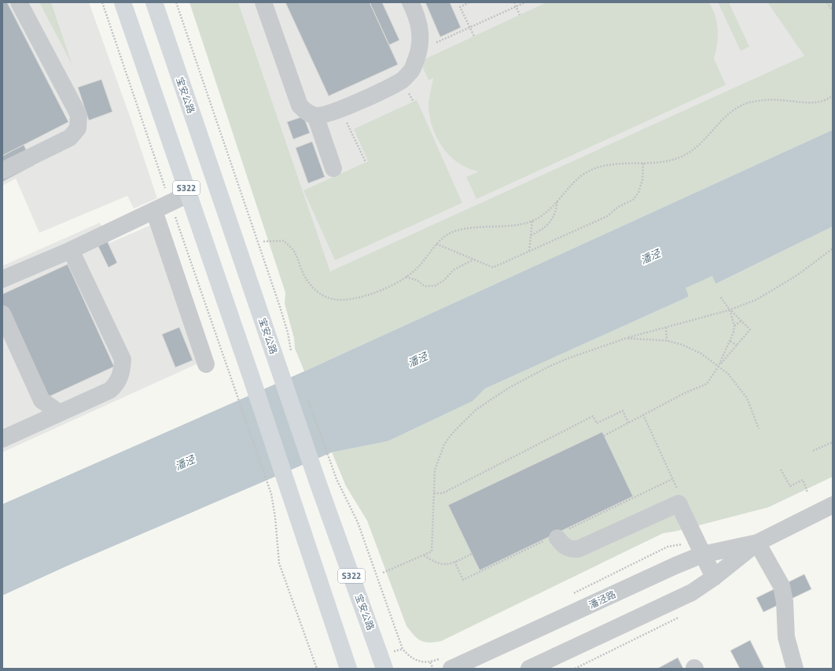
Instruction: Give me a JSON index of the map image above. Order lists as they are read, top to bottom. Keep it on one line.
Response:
{"streets":{"main road":["宝安公路","S322"],"street":["潘泾路"]},"water":["潘泾"]}
